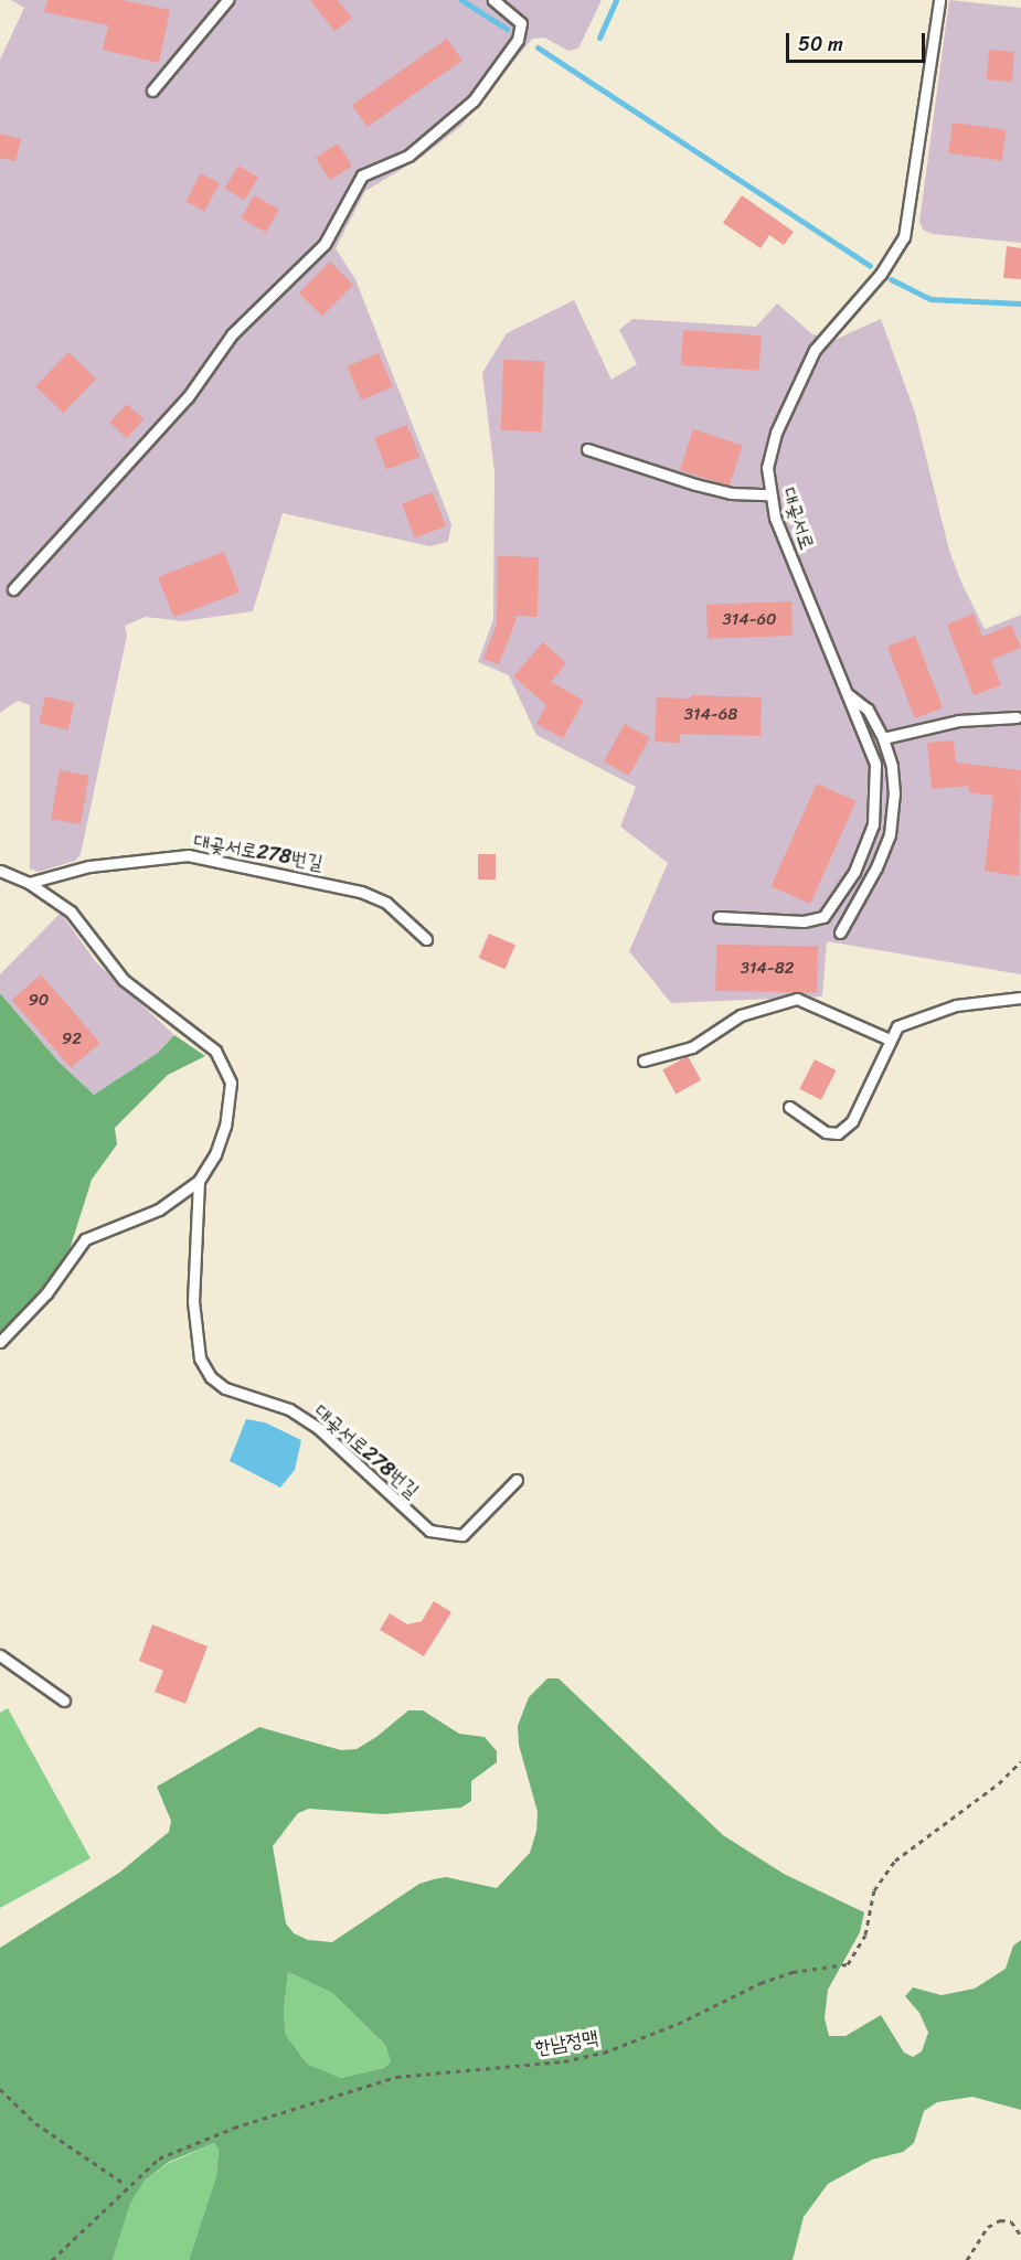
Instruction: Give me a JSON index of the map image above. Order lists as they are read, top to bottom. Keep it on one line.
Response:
{"streets":{"lane":["대곶서로","대곶서로278번길"],"path":["한남정맥"]},"house_numbers":["314-60","314-68","314-82","90","92"],"scale_bar":"50 m"}
